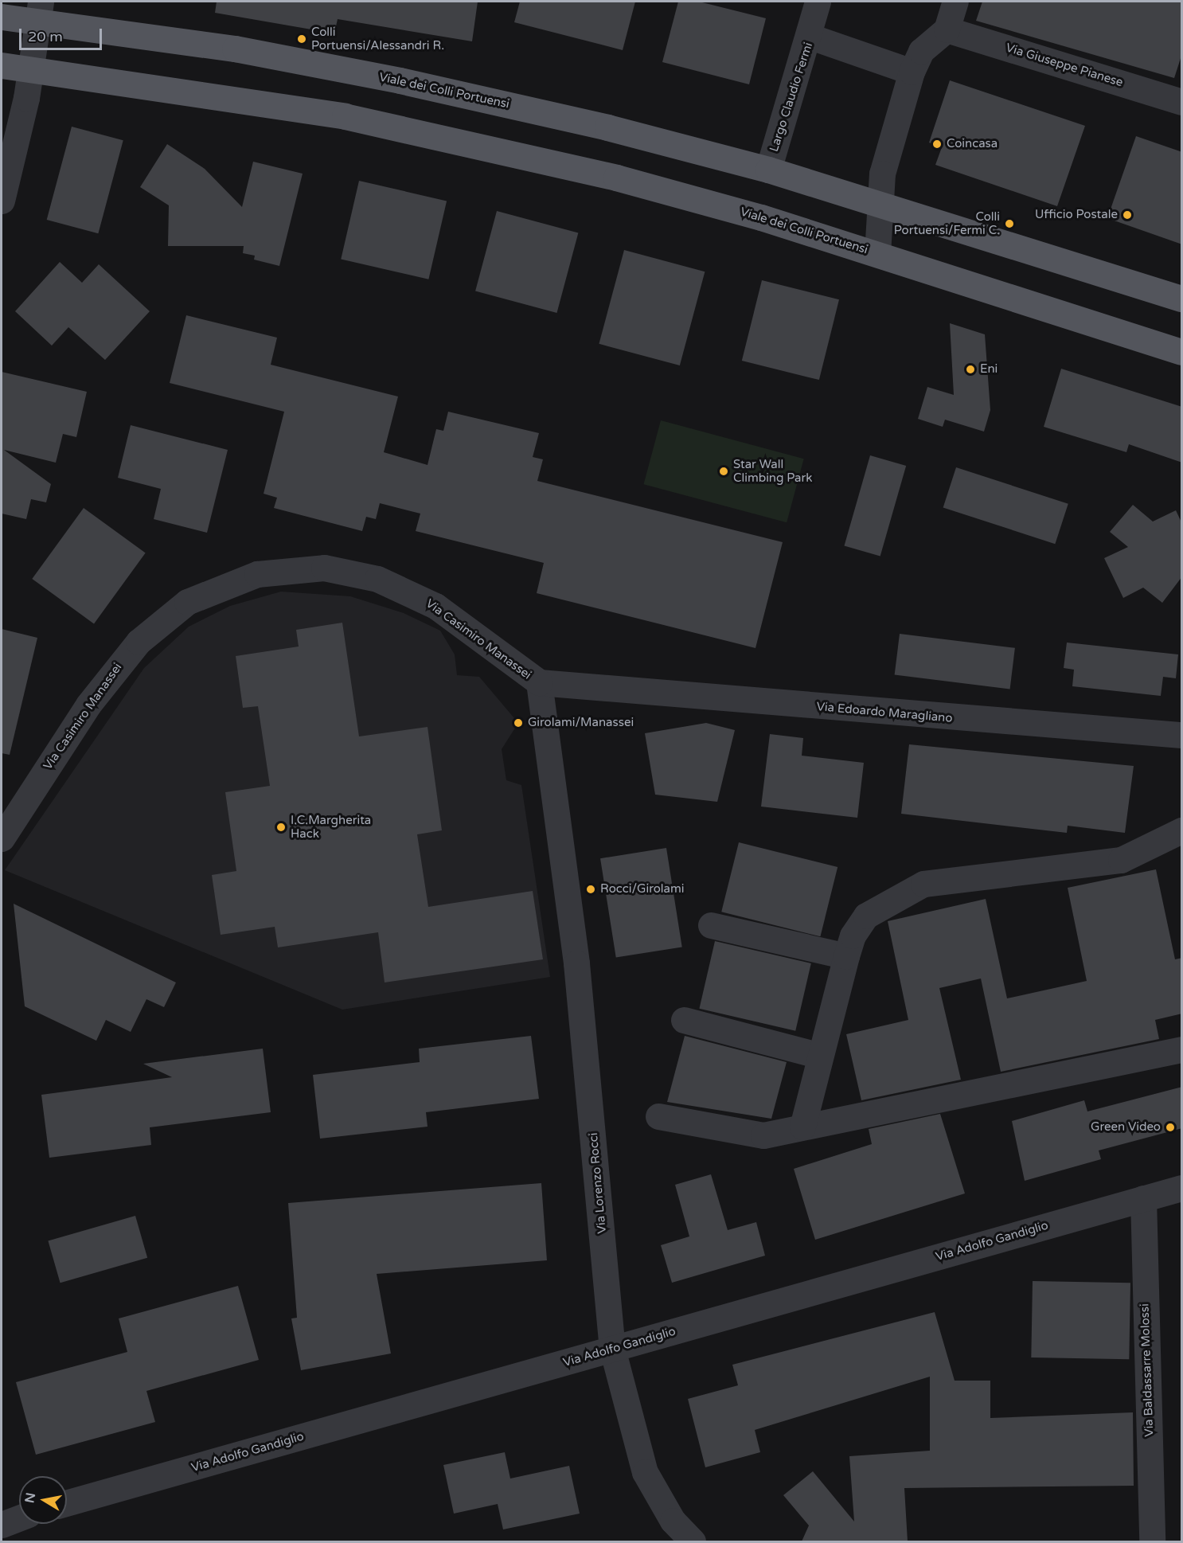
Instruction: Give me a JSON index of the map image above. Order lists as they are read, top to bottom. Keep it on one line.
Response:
{"streets":{"main road":["Viale dei Colli Portuensi"],"street":["Via Giuseppe Pianese","Largo Claudio Fermi","Via Casimiro Manassei","Via Edoardo Maragliano","Via Lorenzo Rocci","Via Adolfo Gandiglio","Via Baldassarre Molossi"]},"crossings":[["Viale dei Colli Portuensi","Largo Claudio Fermi"],["Via Casimiro Manassei","Via Edoardo Maragliano"],["Via Casimiro Manassei","Via Lorenzo Rocci"],["Via Edoardo Maragliano","Via Lorenzo Rocci"],["Via Lorenzo Rocci","Via Adolfo Gandiglio"],["Via Adolfo Gandiglio","Via Baldassarre Molossi"]],"places":["Colli Portuensi/Alessandri R.","Coincasa","Ufficio Postale","Colli Portuensi/Fermi C.","Eni","Star Wall Climbing Park","Girolami/Manassei","I.C.Margherita Hack","Rocci/Girolami","Green Video"],"scale_bar":"20 m","north":"left"}
